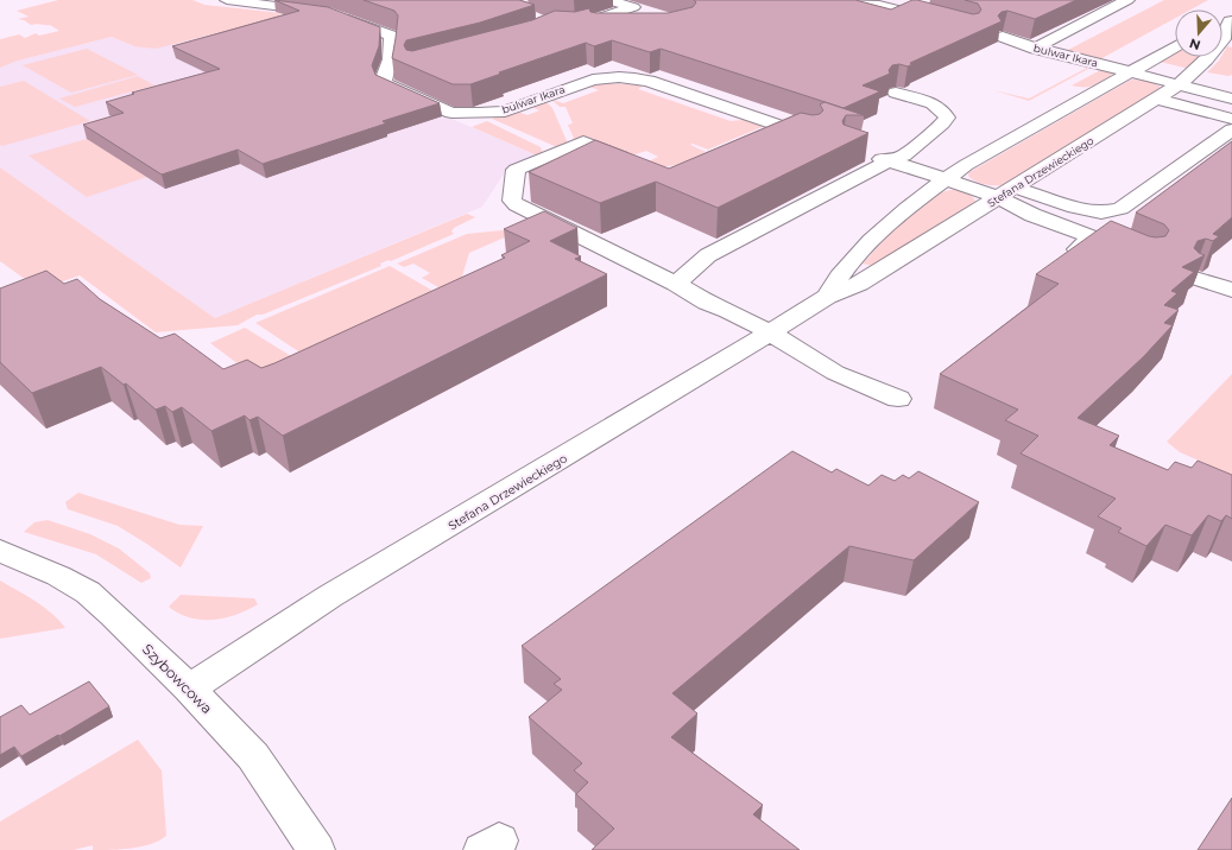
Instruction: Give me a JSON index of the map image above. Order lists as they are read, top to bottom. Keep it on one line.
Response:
{"streets":{"street":["bulwar Ikara","Stefana Drzewieckiego","Szybowcowa"]},"crossings":[["bulwar Ikara","Stefana Drzewieckiego"],["Stefana Drzewieckiego","Szybowcowa"]],"north":"bottom"}
